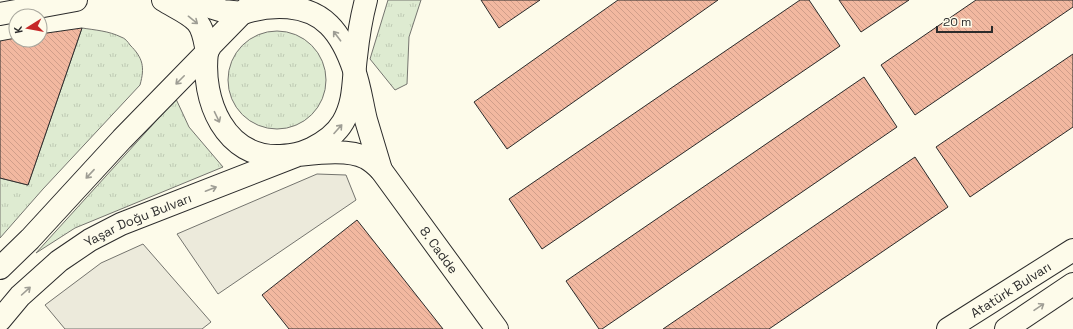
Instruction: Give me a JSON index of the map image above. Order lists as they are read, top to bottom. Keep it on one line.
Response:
{"streets":{"main road":["Yaşar Doğu Bulvarı","8. Cadde","Atatürk Bulvarı"]},"crossings":[["Yaşar Doğu Bulvarı","8. Cadde"]],"scale_bar":"20 m","north":"left"}
